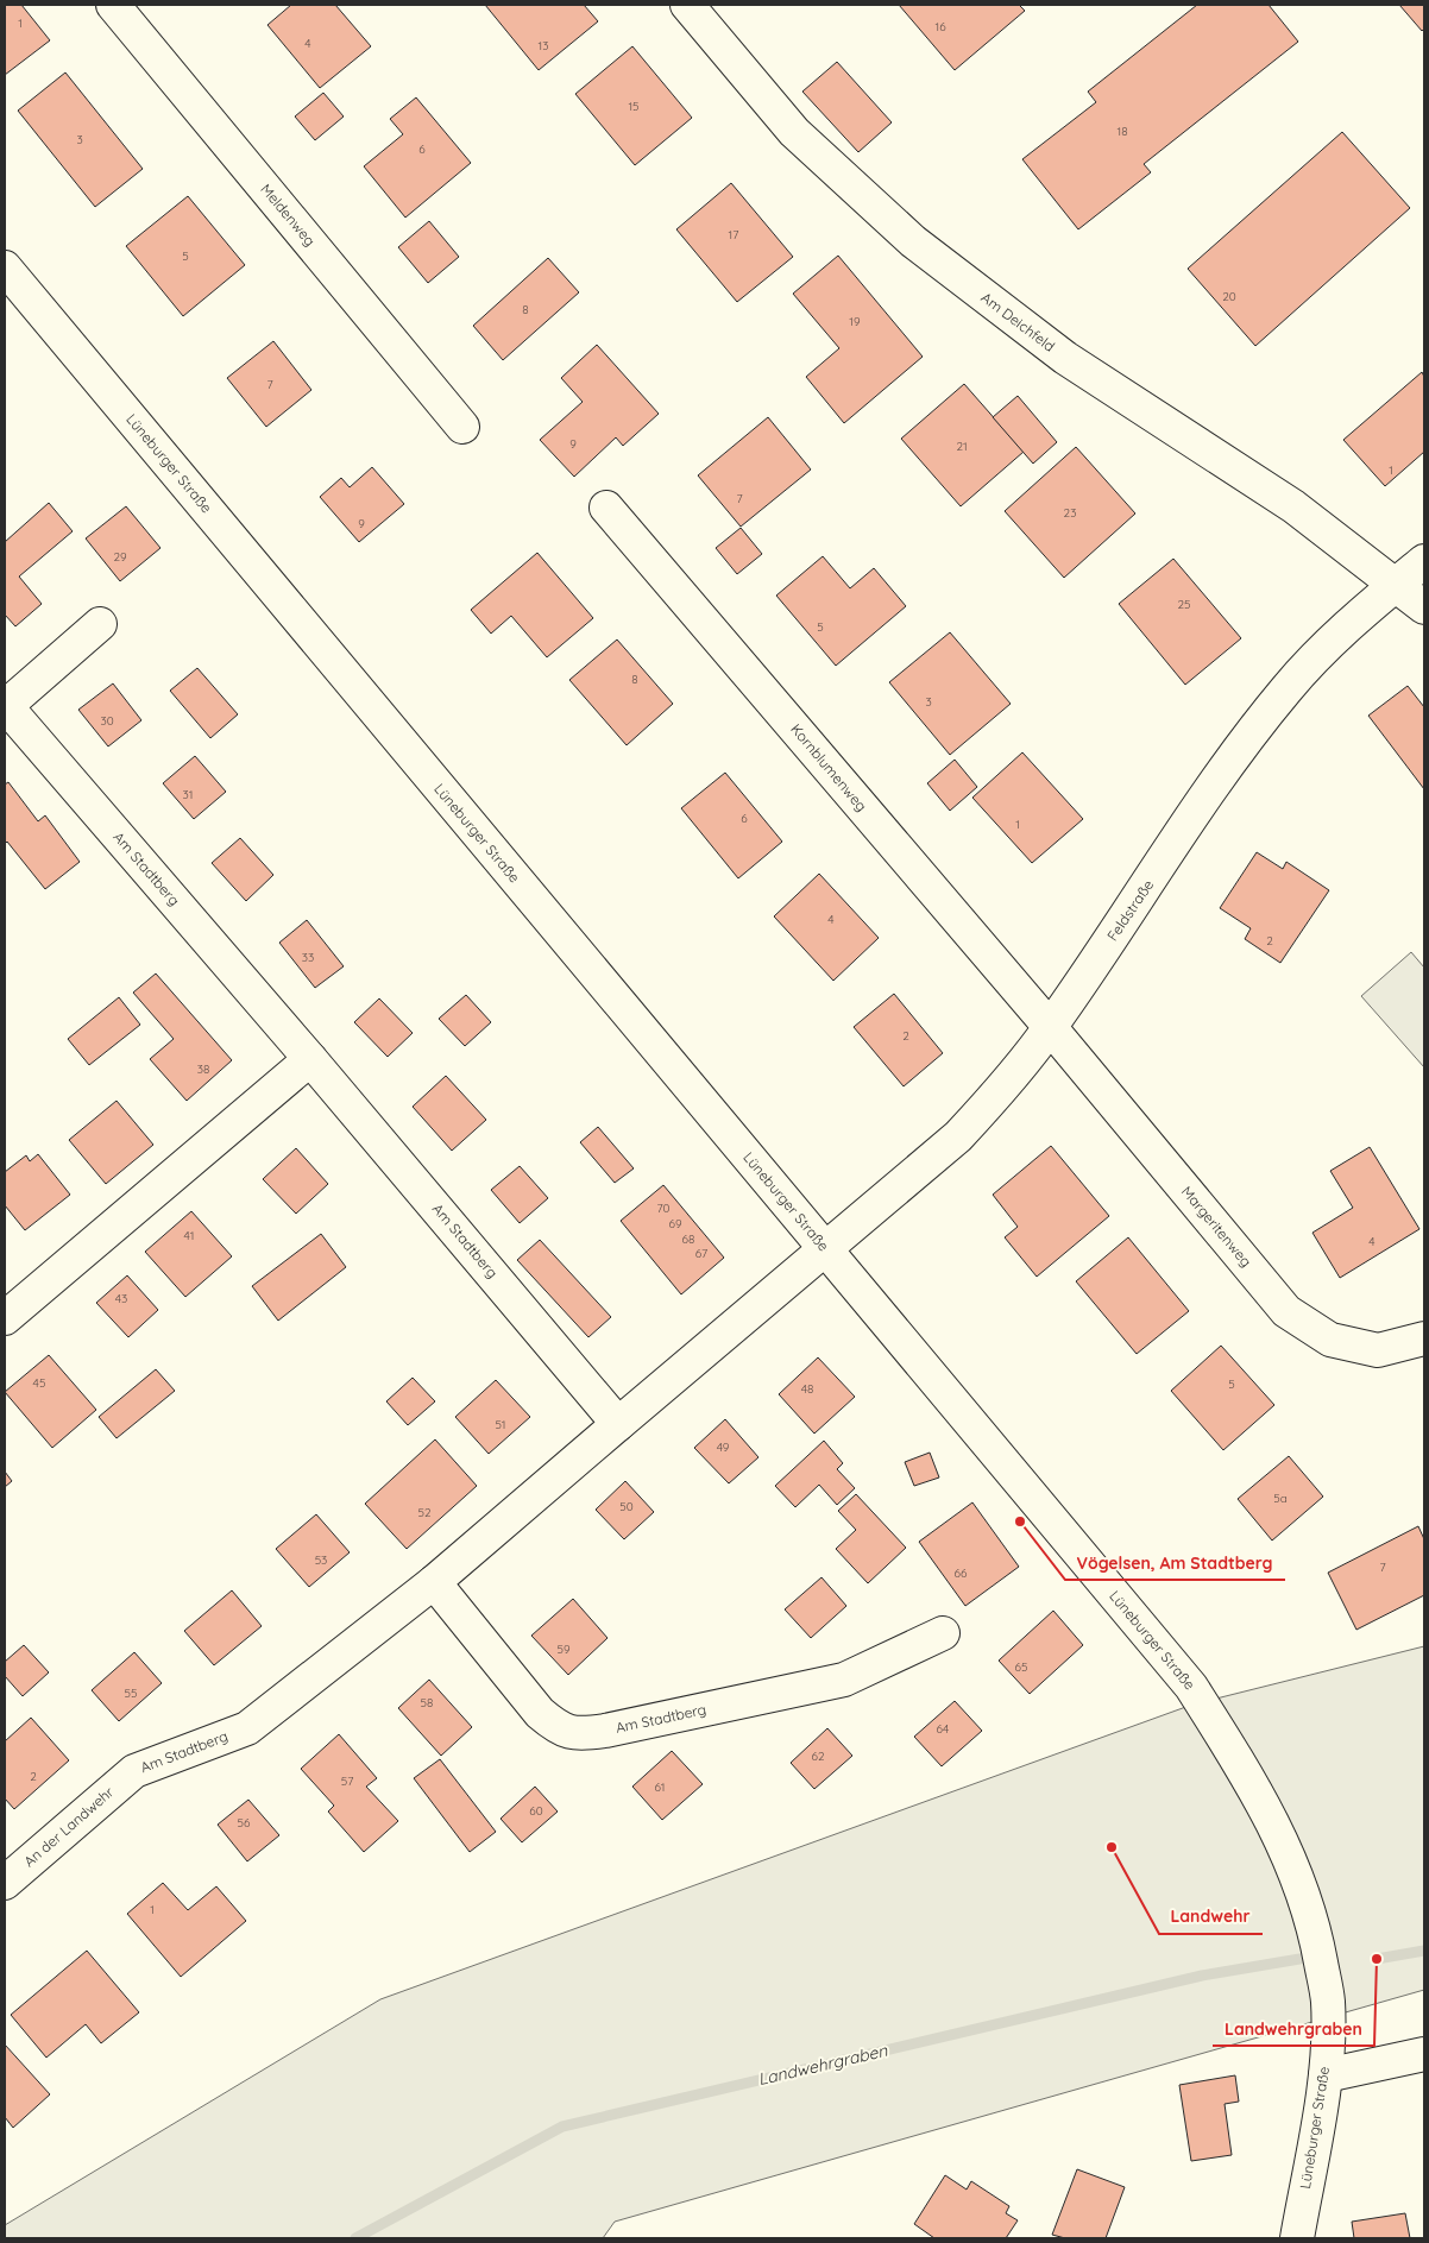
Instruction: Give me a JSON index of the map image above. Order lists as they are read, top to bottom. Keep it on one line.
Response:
{"streets":{"street":["Meldenweg","Am Deichfeld","Lüneburger Straße","Kornblumenweg","Am Stadtberg","Feldstraße","Margeritenweg","An der Landwehr"]},"crossings":[["Am Deichfeld","Feldstraße"],["Lüneburger Straße","Am Stadtberg"],["Lüneburger Straße","Feldstraße"],["Kornblumenweg","Feldstraße"],["Kornblumenweg","Margeritenweg"],["Am Stadtberg","Feldstraße"],["Am Stadtberg","An der Landwehr"],["Feldstraße","Margeritenweg"]],"water":["Landwehrgraben"],"places":["Vögelsen, Am Stadtberg","Landwehr","Landwehrgraben"],"house_numbers":["1","16","4","13","15","18","3","6","17","5","20","8","19","7","9","21","1","7","23","9","29","25","5","8","3","30","31","6","1","4","2","33","2","38","70","69","41","68","4","67","43","45","5","48","51","49","5a","50","52","53","7","66","59","65","55","58","64","62","2","57","61","60","56","1"]}
